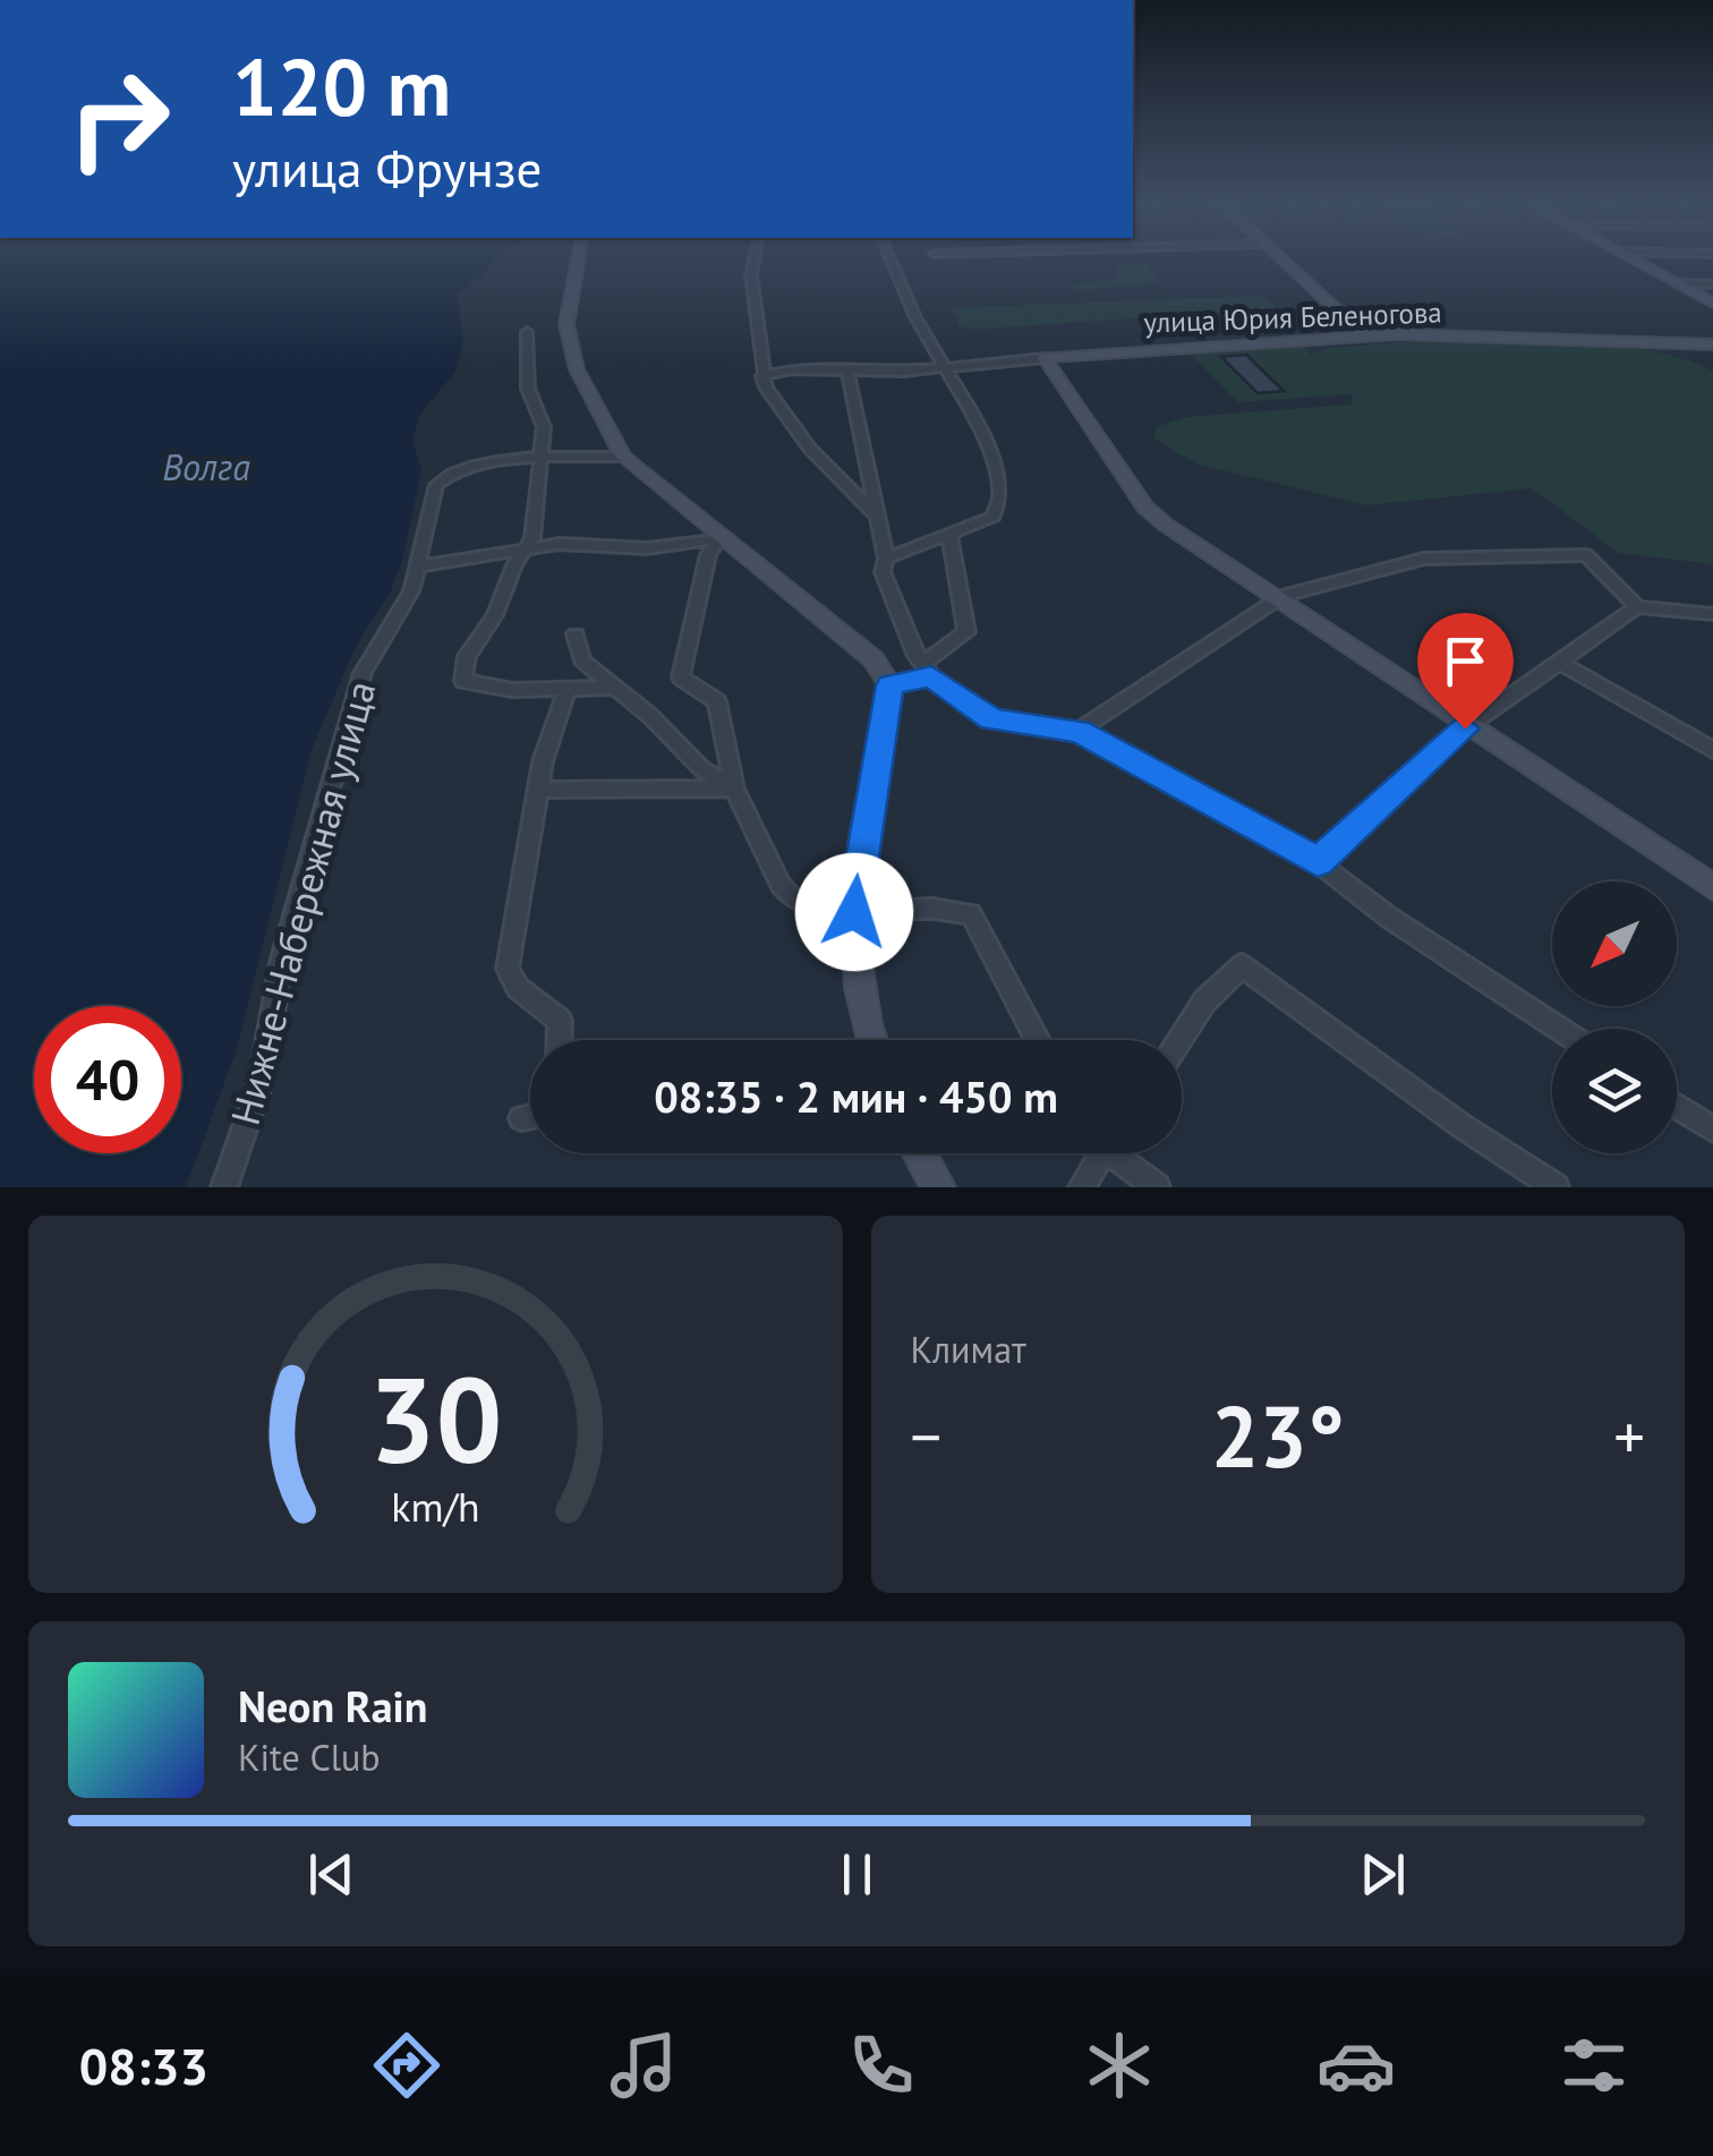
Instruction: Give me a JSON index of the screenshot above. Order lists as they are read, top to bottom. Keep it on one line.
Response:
{"streets":{"street":["улица Юрия Беленогова","Нижне-Набережная улица"]},"water":["Волга"],"north":"bottom left","page":{"turn":["120 m","улица Фрунзе"],"limit":"40","trip":"08:35 · 2 мин · 450 m","tile":"Климат","heat":["−","23°","+"],"song":["Neon Rain","Kite Club"],"tabs":"08:33","gauge":["30","km/h"]}}
